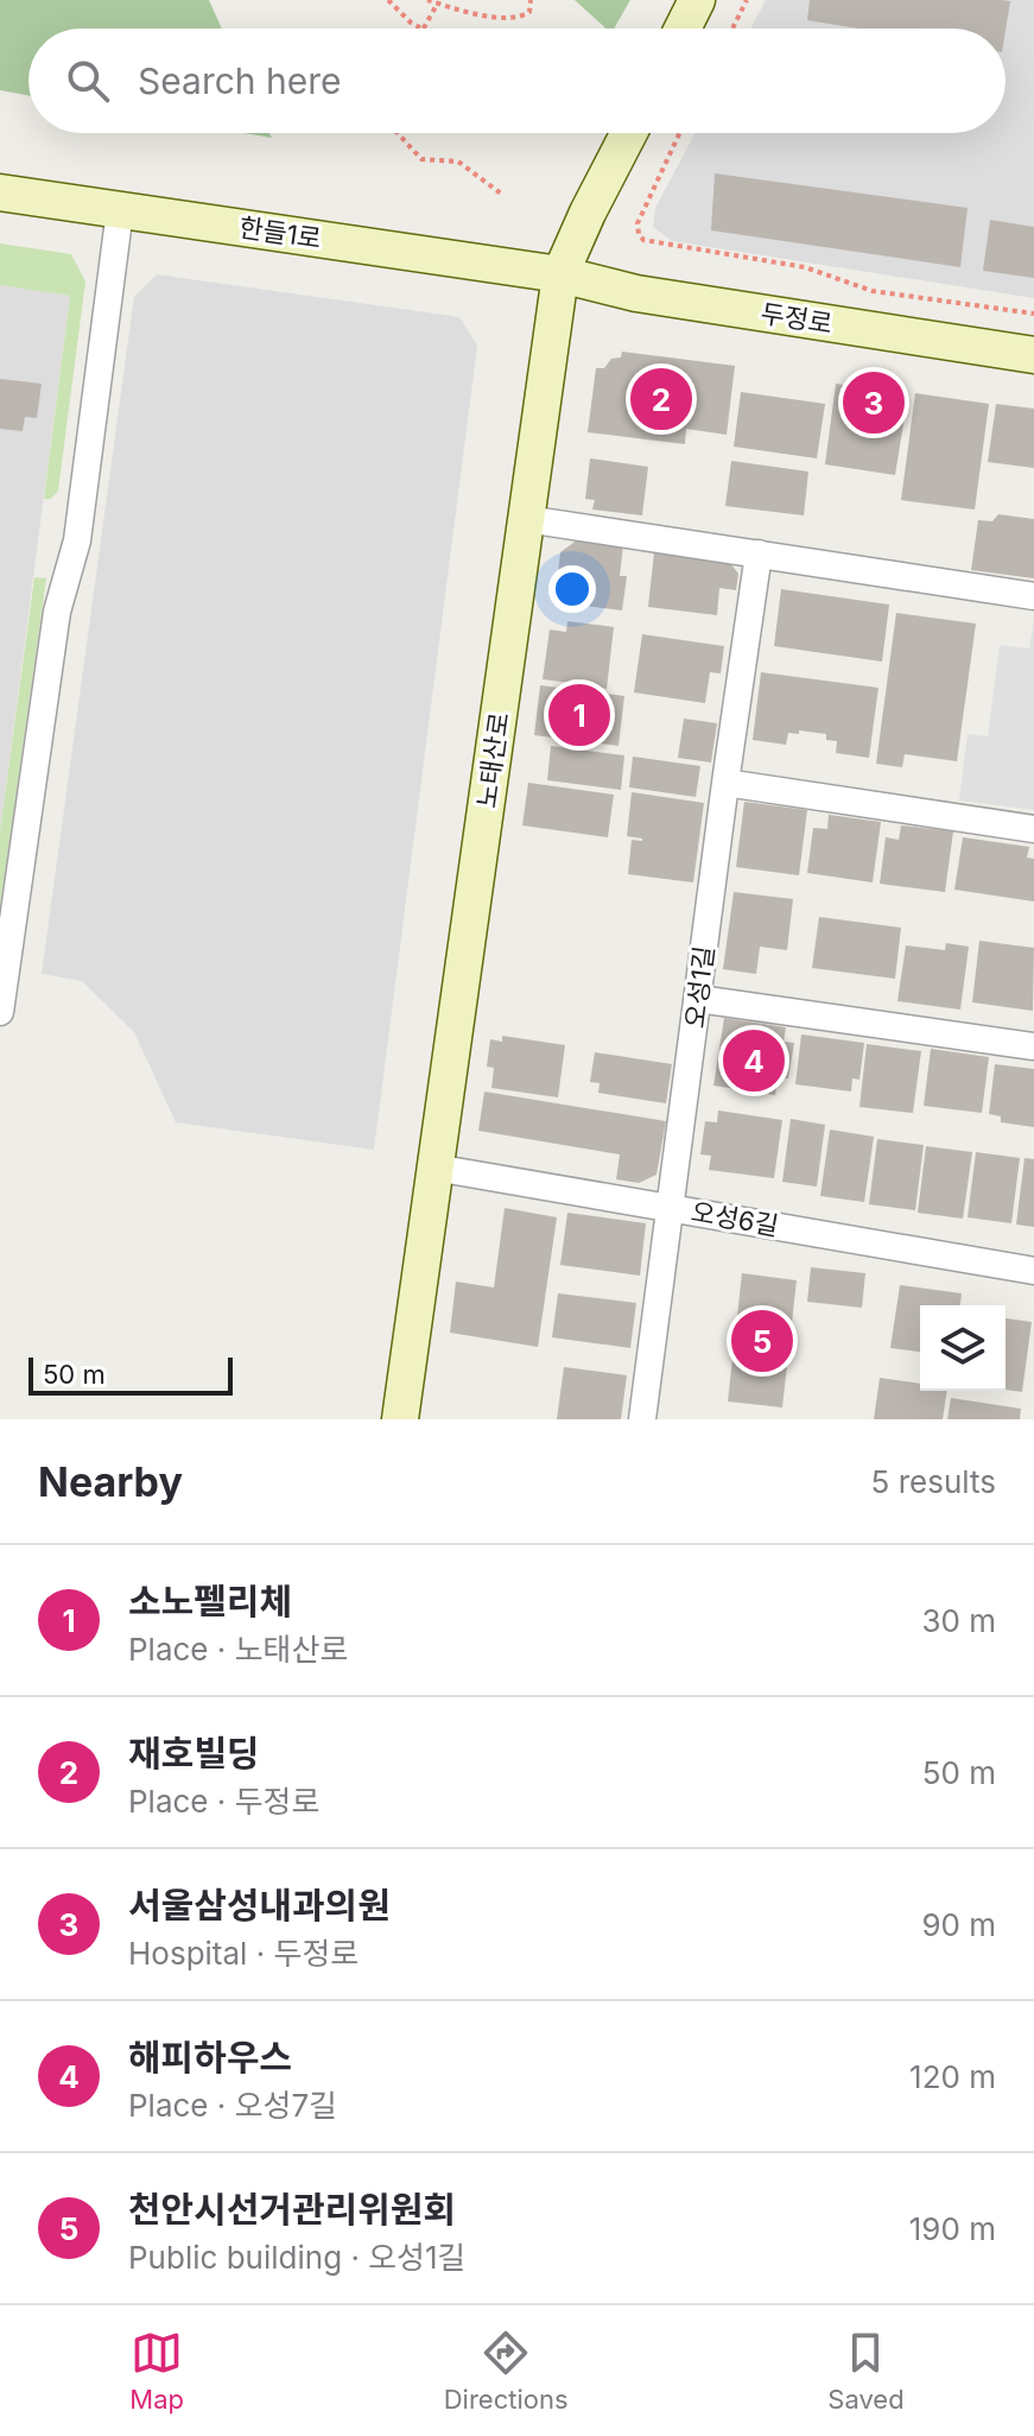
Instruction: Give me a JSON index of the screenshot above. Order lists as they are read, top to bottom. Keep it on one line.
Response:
{"streets":{"street":["한들1로","두정로","노태산로","오성1길","오성6길"]},"crossings":[["한들1로","두정로"],["한들1로","노태산로"],["두정로","노태산로"],["노태산로","오성6길"],["오성1길","오성6길"]],"scale_bar":"50 m","page":{"search":"Search here","pins":["2","3","1","4","5"],"scale":"50 m","heading":["Nearby","5 results"],"list":[{"mark":"1","name":"소노펠리체","note":"Place · 노태산로","value":"30 m"},{"mark":"2","name":"재호빌딩","note":"Place · 두정로","value":"50 m"},{"mark":"3","name":"서울삼성내과의원","note":"Hospital · 두정로","value":"90 m"},{"mark":"4","name":"해피하우스","note":"Place · 오성7길","value":"120 m"},{"mark":"5","name":"천안시선거관리위원회","note":"Public building · 오성1길","value":"190 m"}],"nav":["Map","Directions","Saved"]}}
